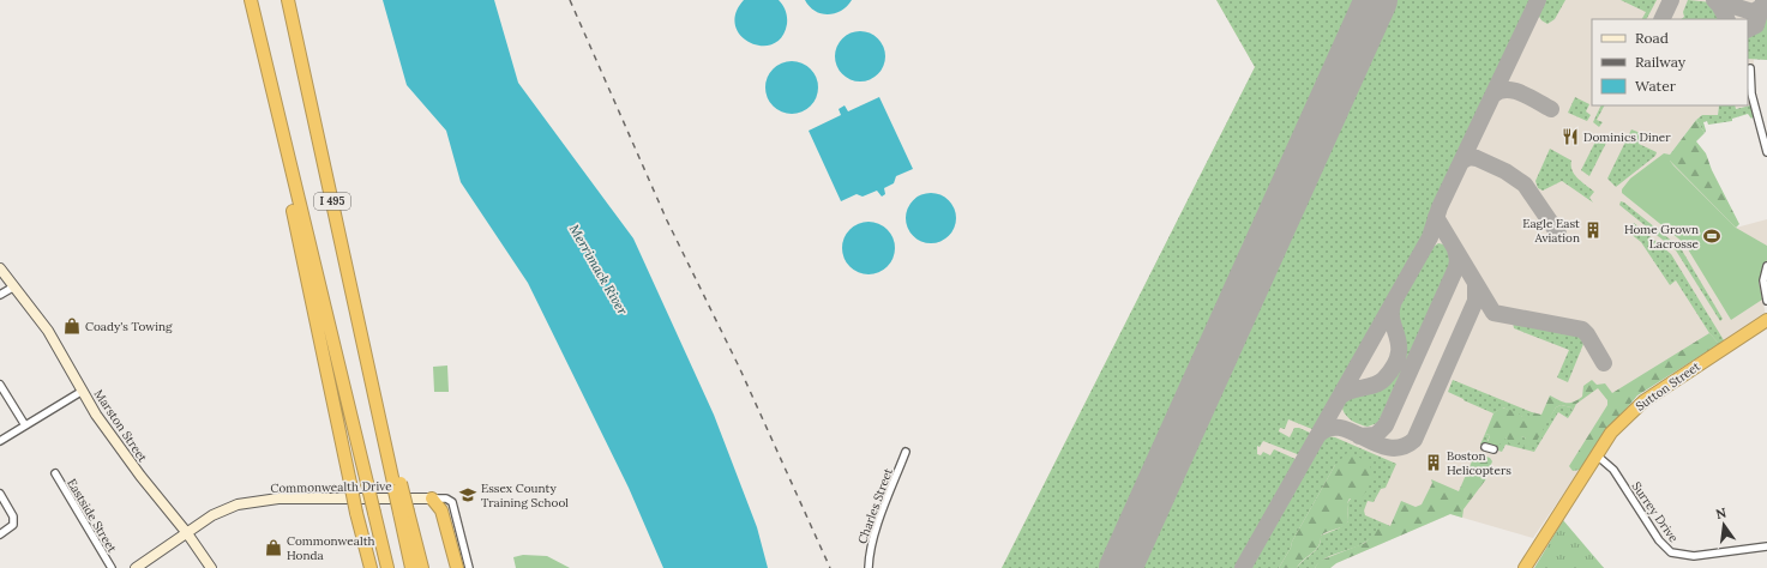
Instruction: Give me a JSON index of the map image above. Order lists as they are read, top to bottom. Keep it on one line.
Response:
{"streets":{"highway":["I 495","Sutton Street"],"main road":["Marston Street","Commonwealth Drive"],"street":["Charles Street","Surrey Drive","Eastside Street"]},"crossings":[["Sutton Street","Surrey Drive"],["Marston Street","Commonwealth Drive"]],"water":["Merrimack River"],"places":{"restaurant":["Dominics Diner"],"building":["Eagle East Aviation","Boston Helicopters"],"sports":["Home Grown Lacrosse"],"shop":["Coady's Towing","Commonwealth Honda"],"school or university":["Essex County Training School"]},"legend":["Road","Railway","Water"],"north":"top"}
